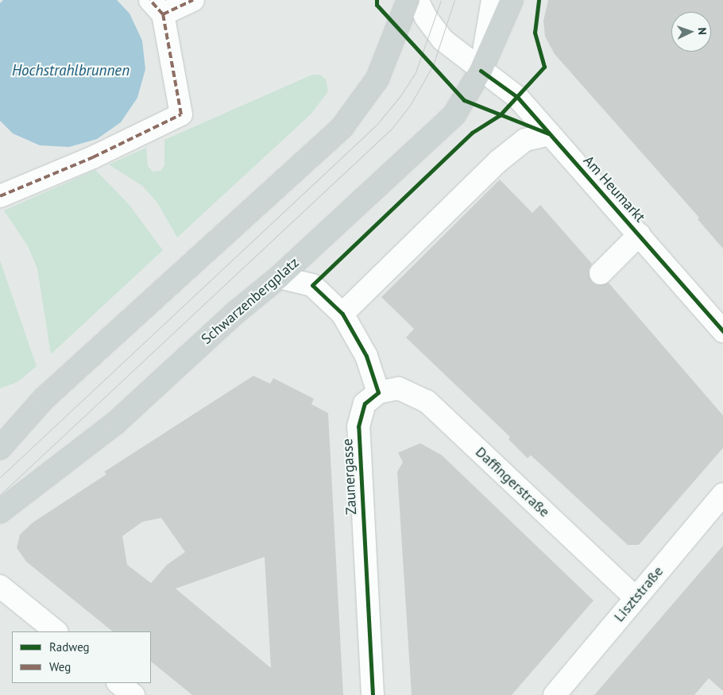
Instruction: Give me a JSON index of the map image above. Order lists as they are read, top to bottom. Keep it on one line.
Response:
{"streets":{"main road":["Schwarzenbergplatz"],"street":["Am Heumarkt","Zaunergasse","Daffingerstraße","Lisztstraße"]},"crossings":[["Am Heumarkt","Schwarzenbergplatz"],["Zaunergasse","Daffingerstraße"],["Daffingerstraße","Lisztstraße"]],"water":["Hochstrahlbrunnen"],"legend":["Radweg","Weg"],"north":"right"}
